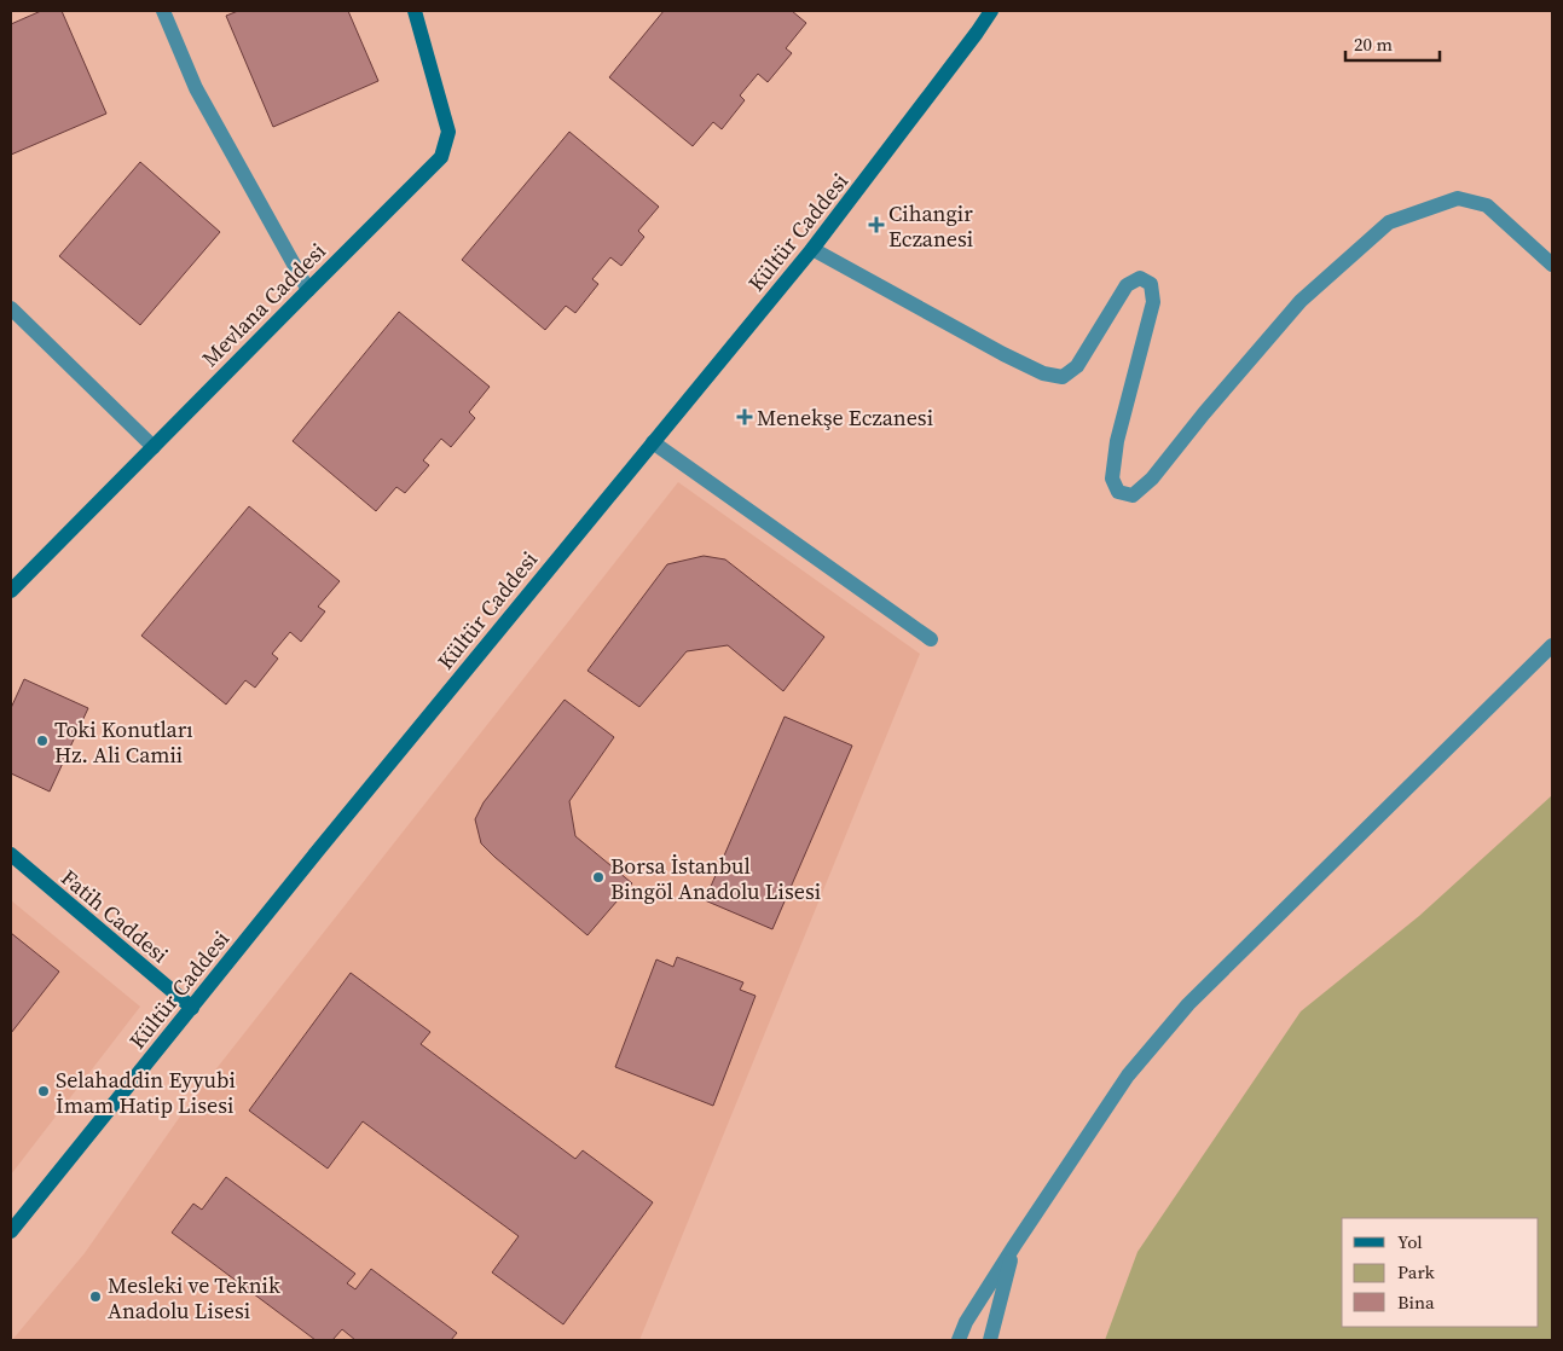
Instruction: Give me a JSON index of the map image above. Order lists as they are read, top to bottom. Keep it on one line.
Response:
{"streets":{"street":["Kültür Caddesi","Mevlana Caddesi","Fatih Caddesi"]},"crossings":[["Kültür Caddesi","Fatih Caddesi"]],"places":{"health":["Cihangir Eczanesi","Menekşe Eczanesi"],"other":["Toki Konutları Hz. Ali Camii","Borsa İstanbul Bingöl Anadolu Lisesi","Selahaddin Eyyubi İmam Hatip Lisesi","Mesleki ve Teknik Anadolu Lisesi"]},"legend":["Yol","Park","Bina"],"scale_bar":"20 m"}
